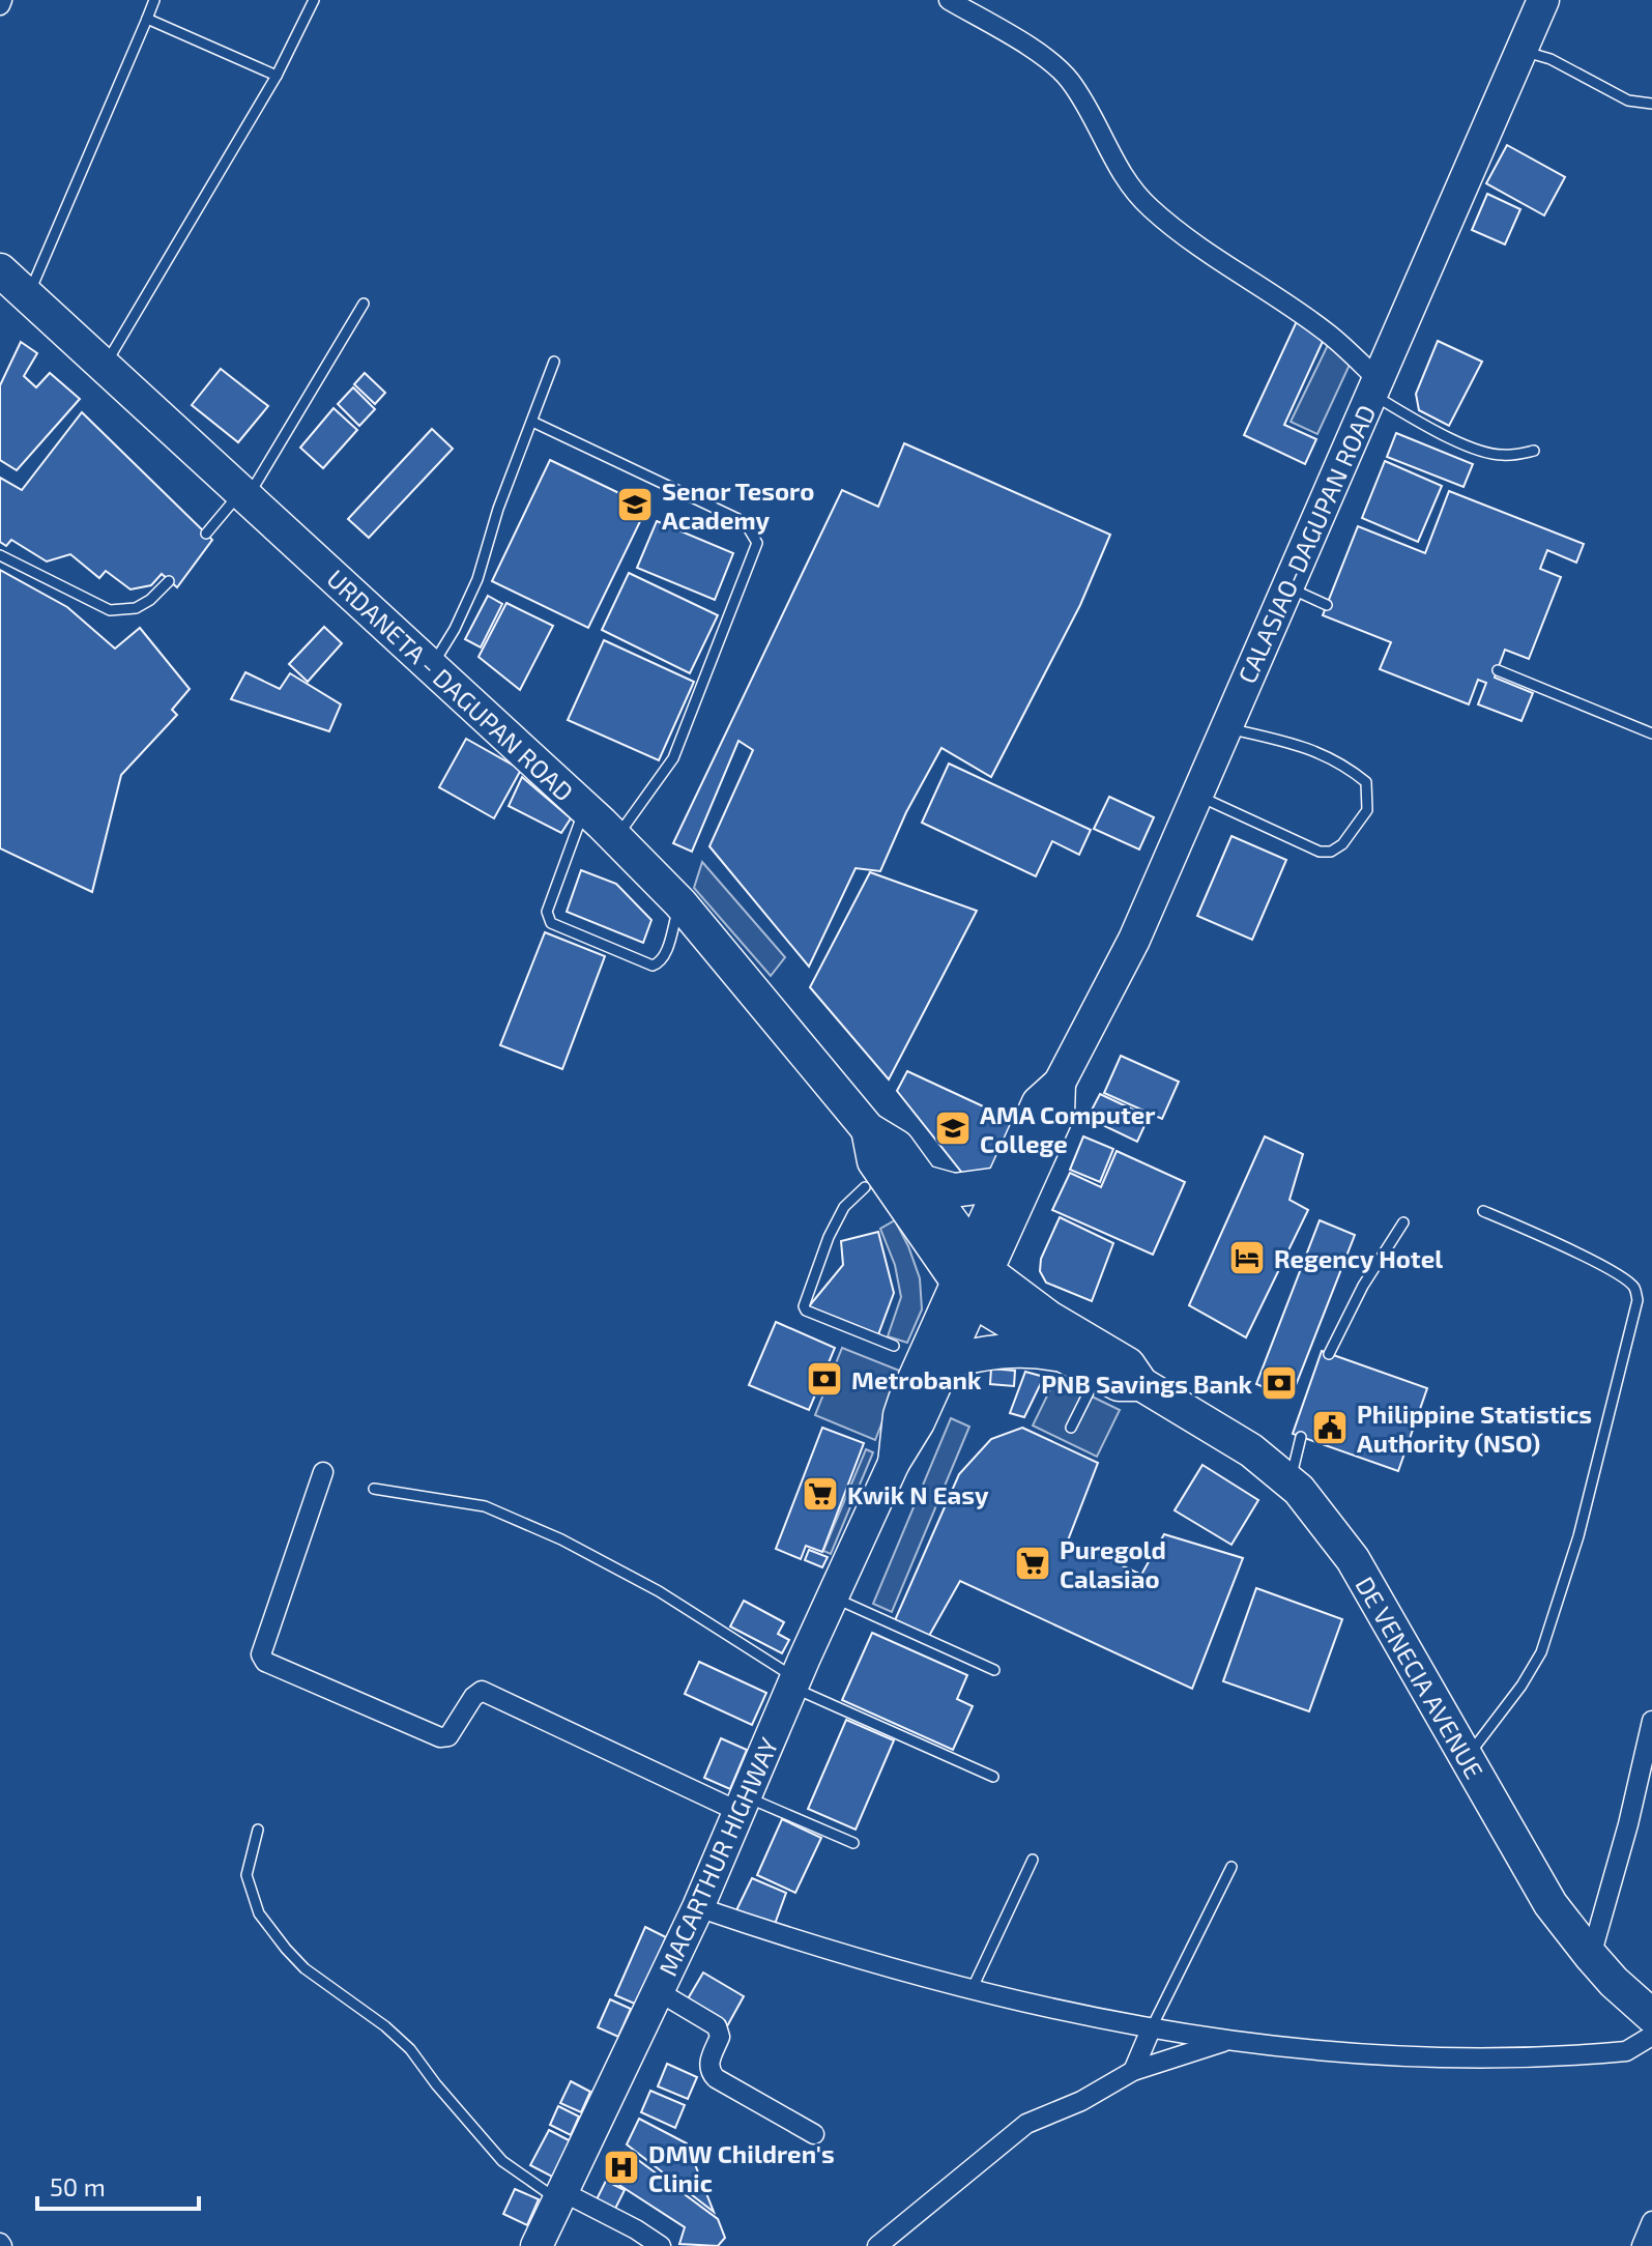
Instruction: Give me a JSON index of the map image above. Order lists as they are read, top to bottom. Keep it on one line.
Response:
{"streets":{"highway":["URDANETA - DAGUPAN ROAD","DE VENECIA AVENUE"],"main road":["CALASIAO-DAGUPAN ROAD","MACARTHUR HIGHWAY"]},"crossings":[["CALASIAO-DAGUPAN ROAD","URDANETA - DAGUPAN ROAD"],["CALASIAO-DAGUPAN ROAD","DE VENECIA AVENUE"],["CALASIAO-DAGUPAN ROAD","MACARTHUR HIGHWAY"],["URDANETA - DAGUPAN ROAD","DE VENECIA AVENUE"],["URDANETA - DAGUPAN ROAD","MACARTHUR HIGHWAY"],["DE VENECIA AVENUE","MACARTHUR HIGHWAY"]],"places":{"school or university":["Senor Tesoro Academy","AMA Computer College"],"hotel":["Regency Hotel"],"bank":["Metrobank","PNB Savings Bank"],"public building":["Philippine Statistics Authority (NSO)"],"supermarket":["Kwik N Easy","Puregold Calasiao"],"hospital":["DMW Children's Clinic"]},"scale_bar":"50 m"}
